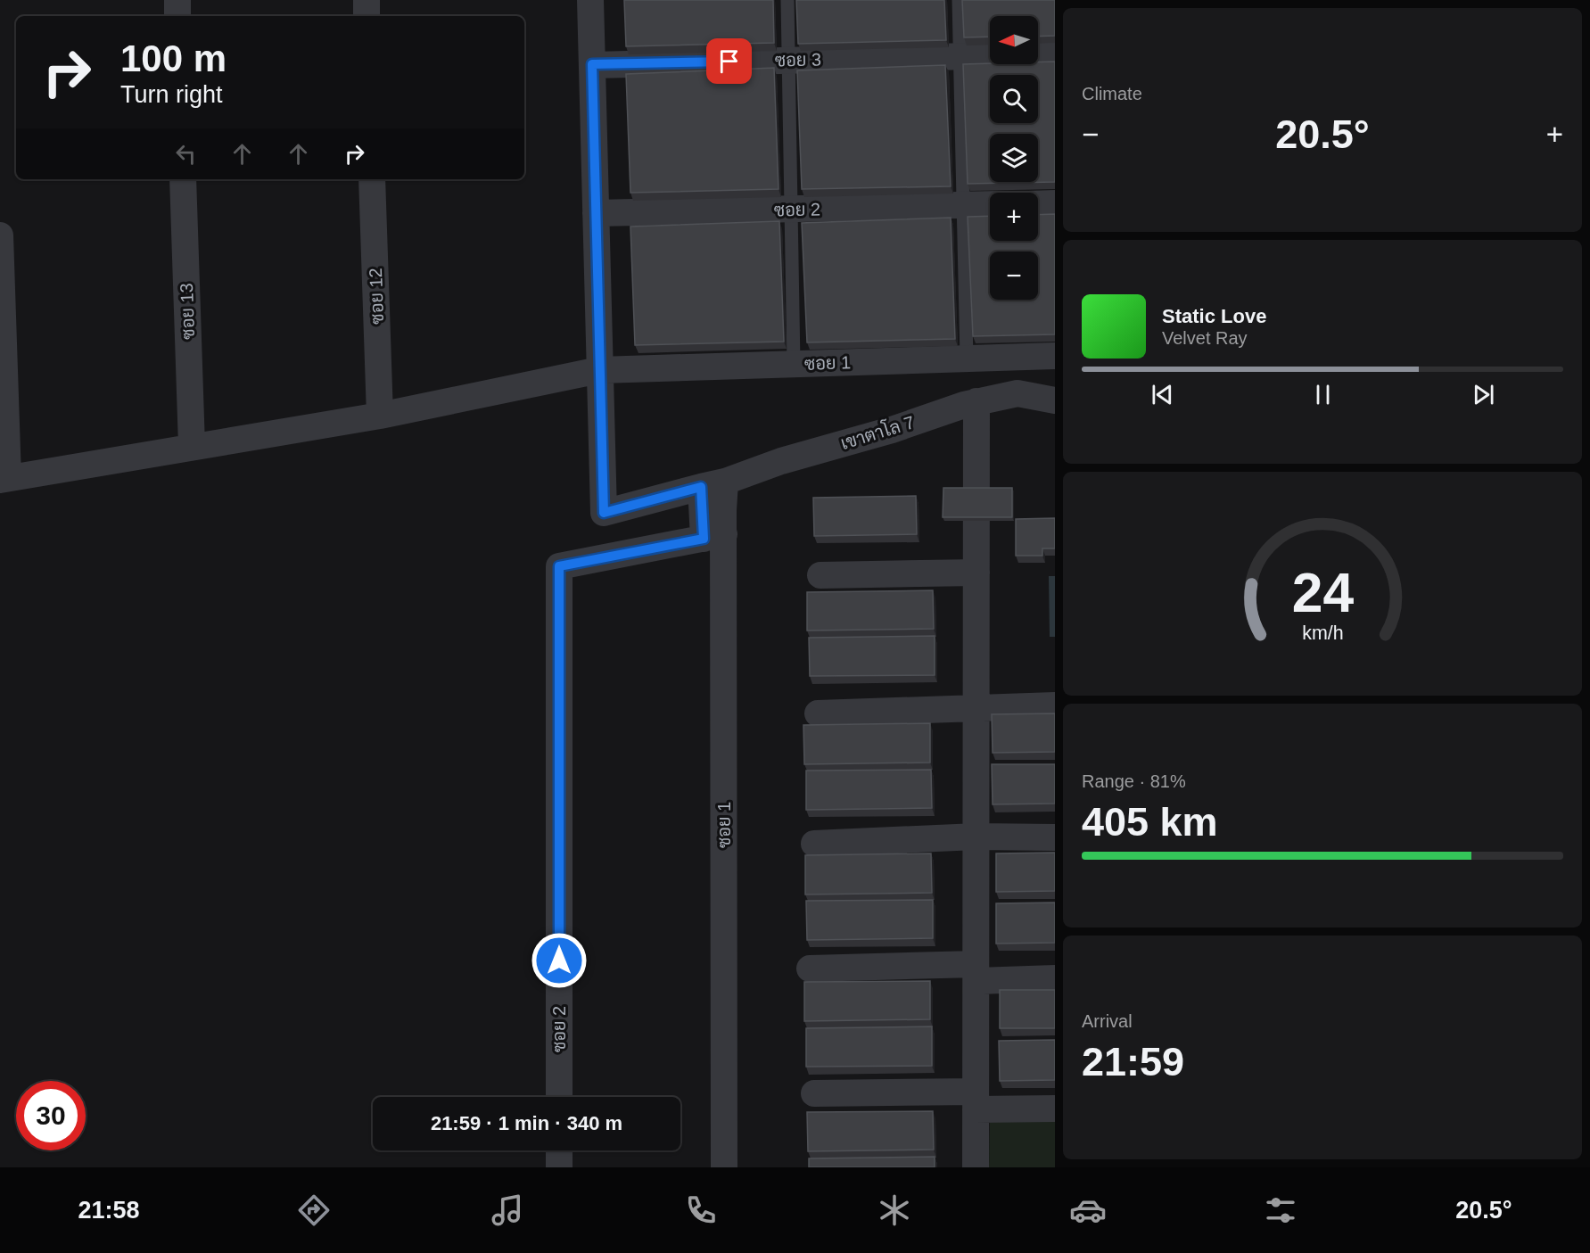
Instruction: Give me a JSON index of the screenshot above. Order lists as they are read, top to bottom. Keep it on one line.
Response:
{"streets":{"street":["ซอย 3","ซอย 2","ซอย 12","ซอย 13","ซอย 1","เขาตาโล 7"]},"crossings":[["ซอย 2","ซอย 1"],["ซอย 12","ซอย 1"],["ซอย 13","ซอย 1"],["ซอย 1","เขาตาโล 7"]],"north":"left","page":{"tile":["Climate",["Range · 81%","405 km"],["Arrival","21:59"]],"map_buttons":["+","−"],"turn":["100 m","Turn right"],"heat":["−","20.5°","+"],"song":["Static Love","Velvet Ray"],"limit":"30","trip":"21:59 · 1 min · 340 m","tabs":["21:58","20.5°"],"gauge":["24","km/h"]}}
